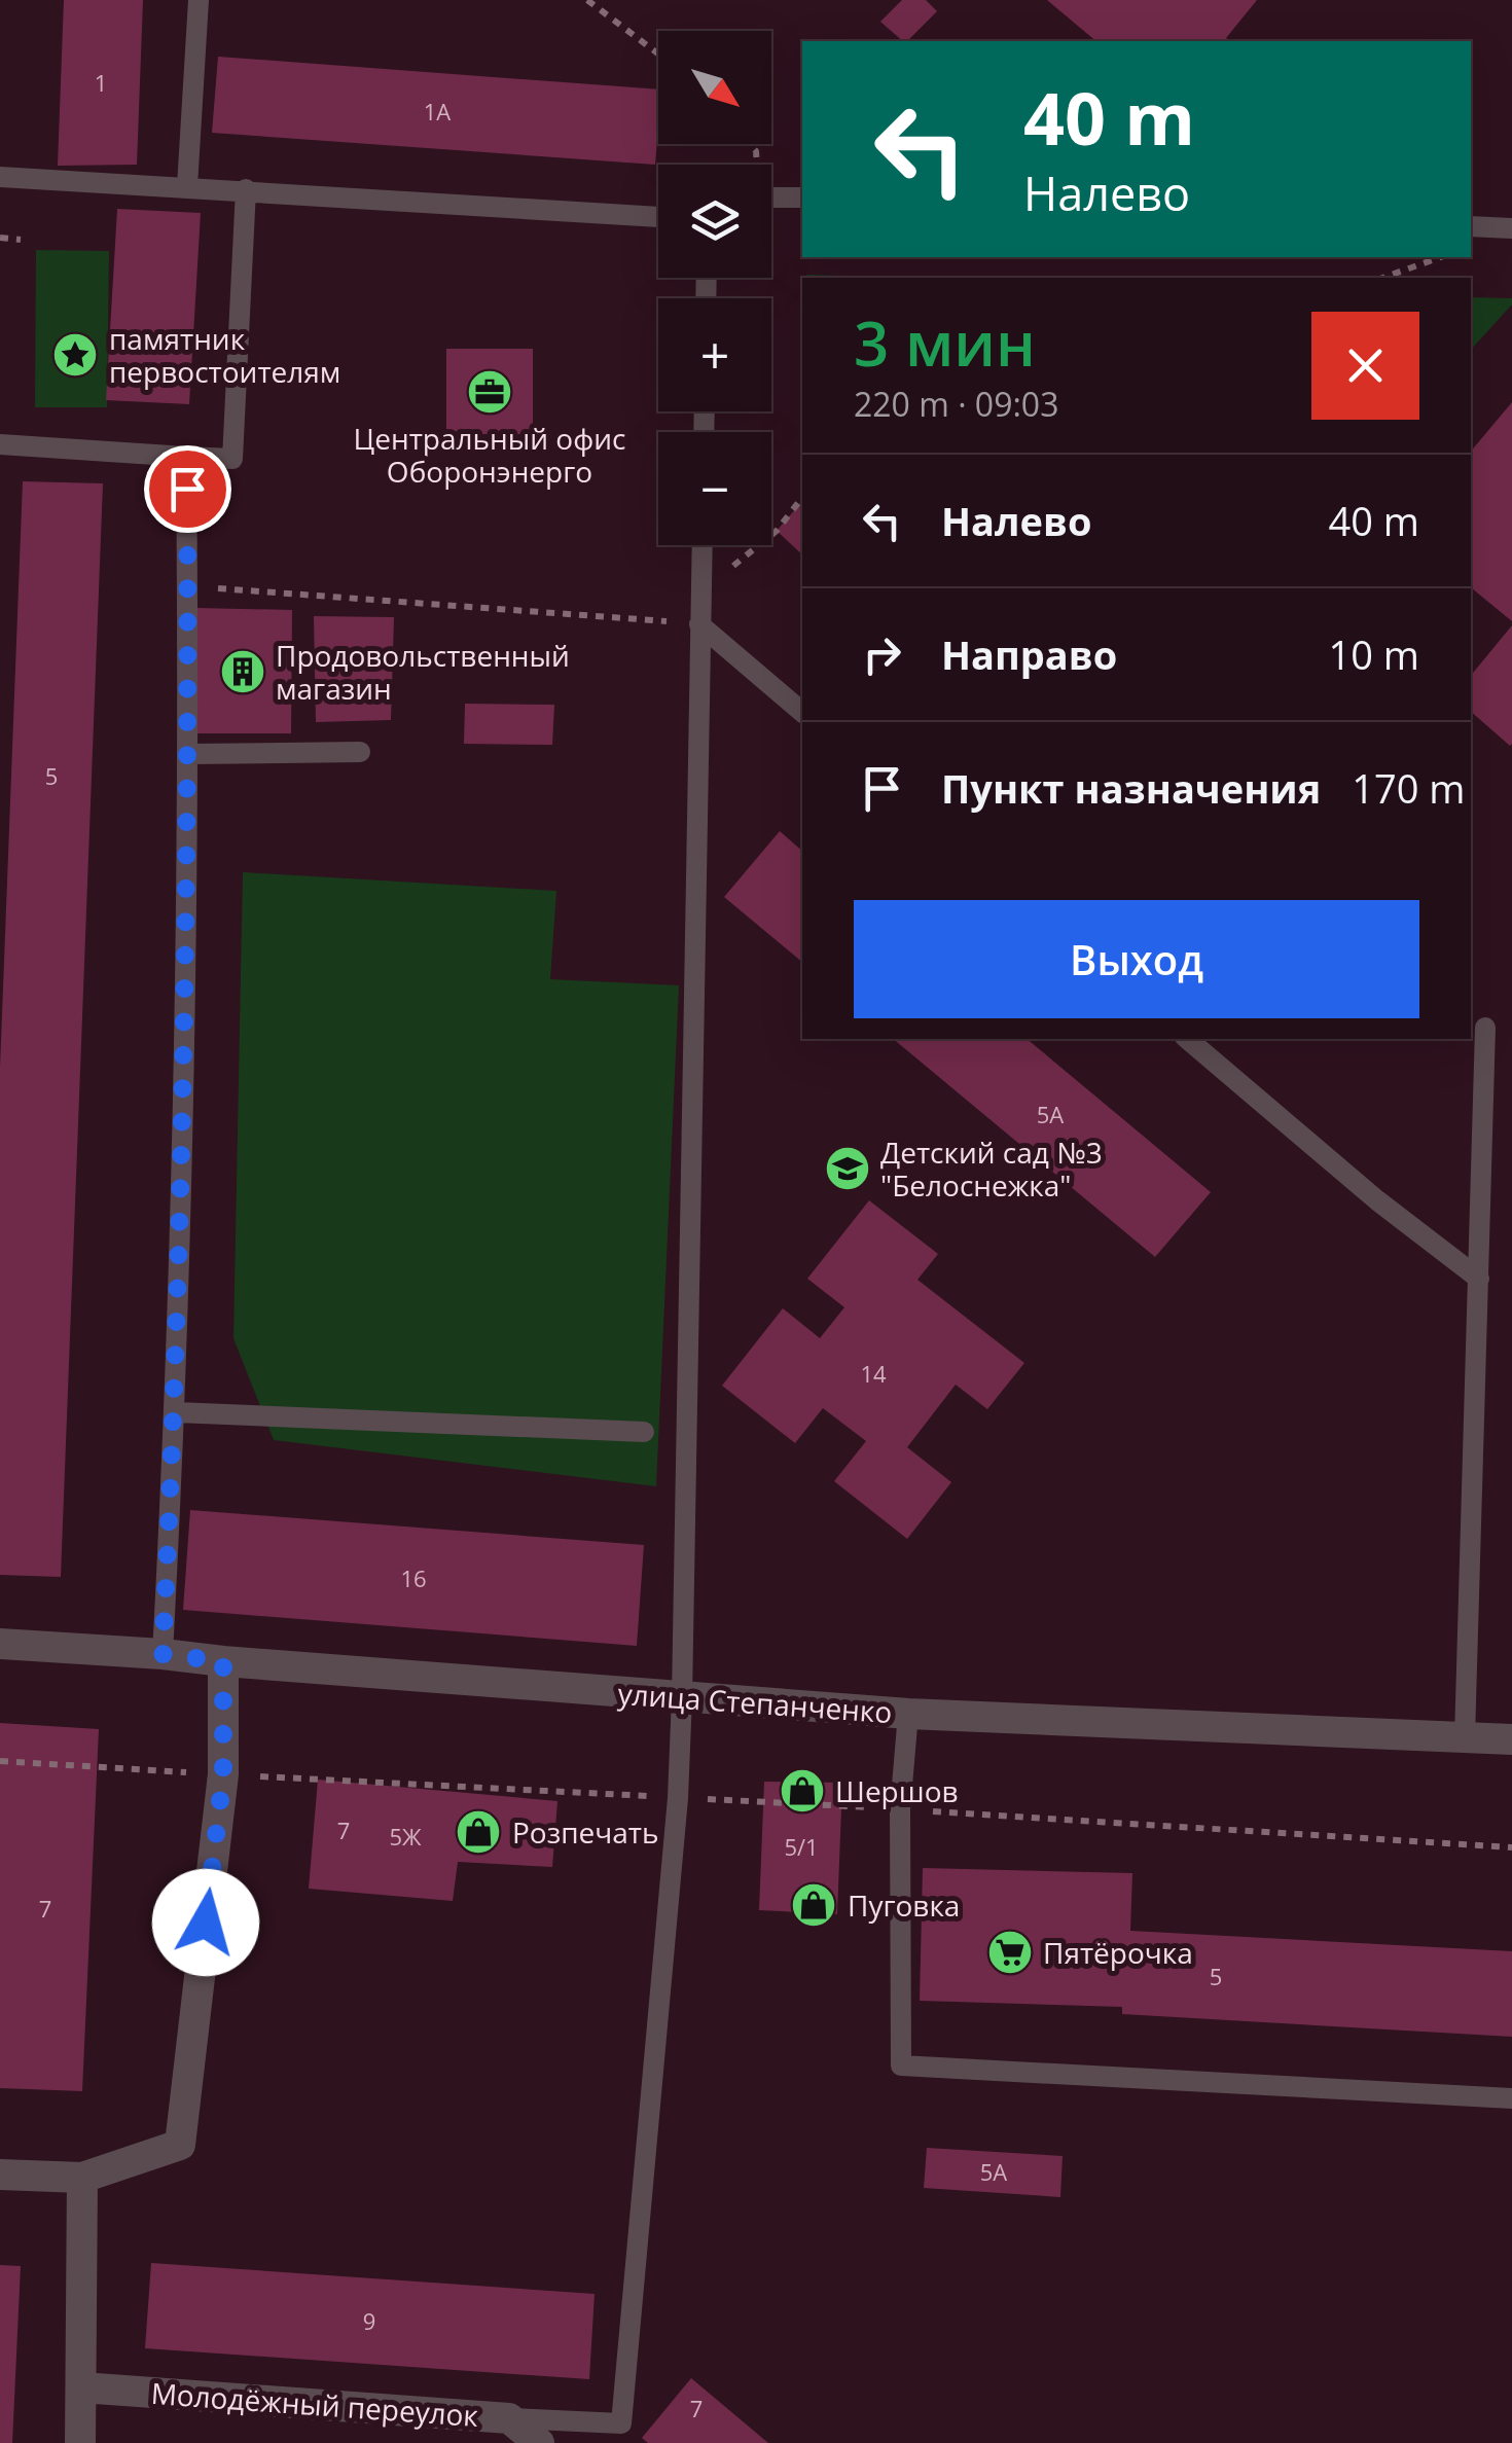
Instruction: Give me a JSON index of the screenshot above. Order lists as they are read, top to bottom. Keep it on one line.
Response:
{"streets":{"street":["улица Степанченко","Молодёжный переулок"]},"places":{"place":["памятник первостоителям"],"office":["Центральный офис Оборонэнерго"],"building":["Продовольственный магазин"],"school or university":["Детский сад №3 \"Белоснежка\""],"shop":["Шершов","Розпечать","Пуговка"],"supermarket":["Пятёрочка"]},"house_numbers":["1","1А","5","5А","14","16","7","5Ж","5/1","7","5","5А","9","7"],"north":"bottom right","page":{"map_buttons":["+","−"],"turn":["40 m","Налево"],"heading":["3 мин","220 m · 09:03"],"list":[{"name":"Налево","value":"40 m"},{"name":"Направо","value":"10 m"},{"name":"Пункт назначения","value":"170 m"}],"buttons":"Выход"}}
